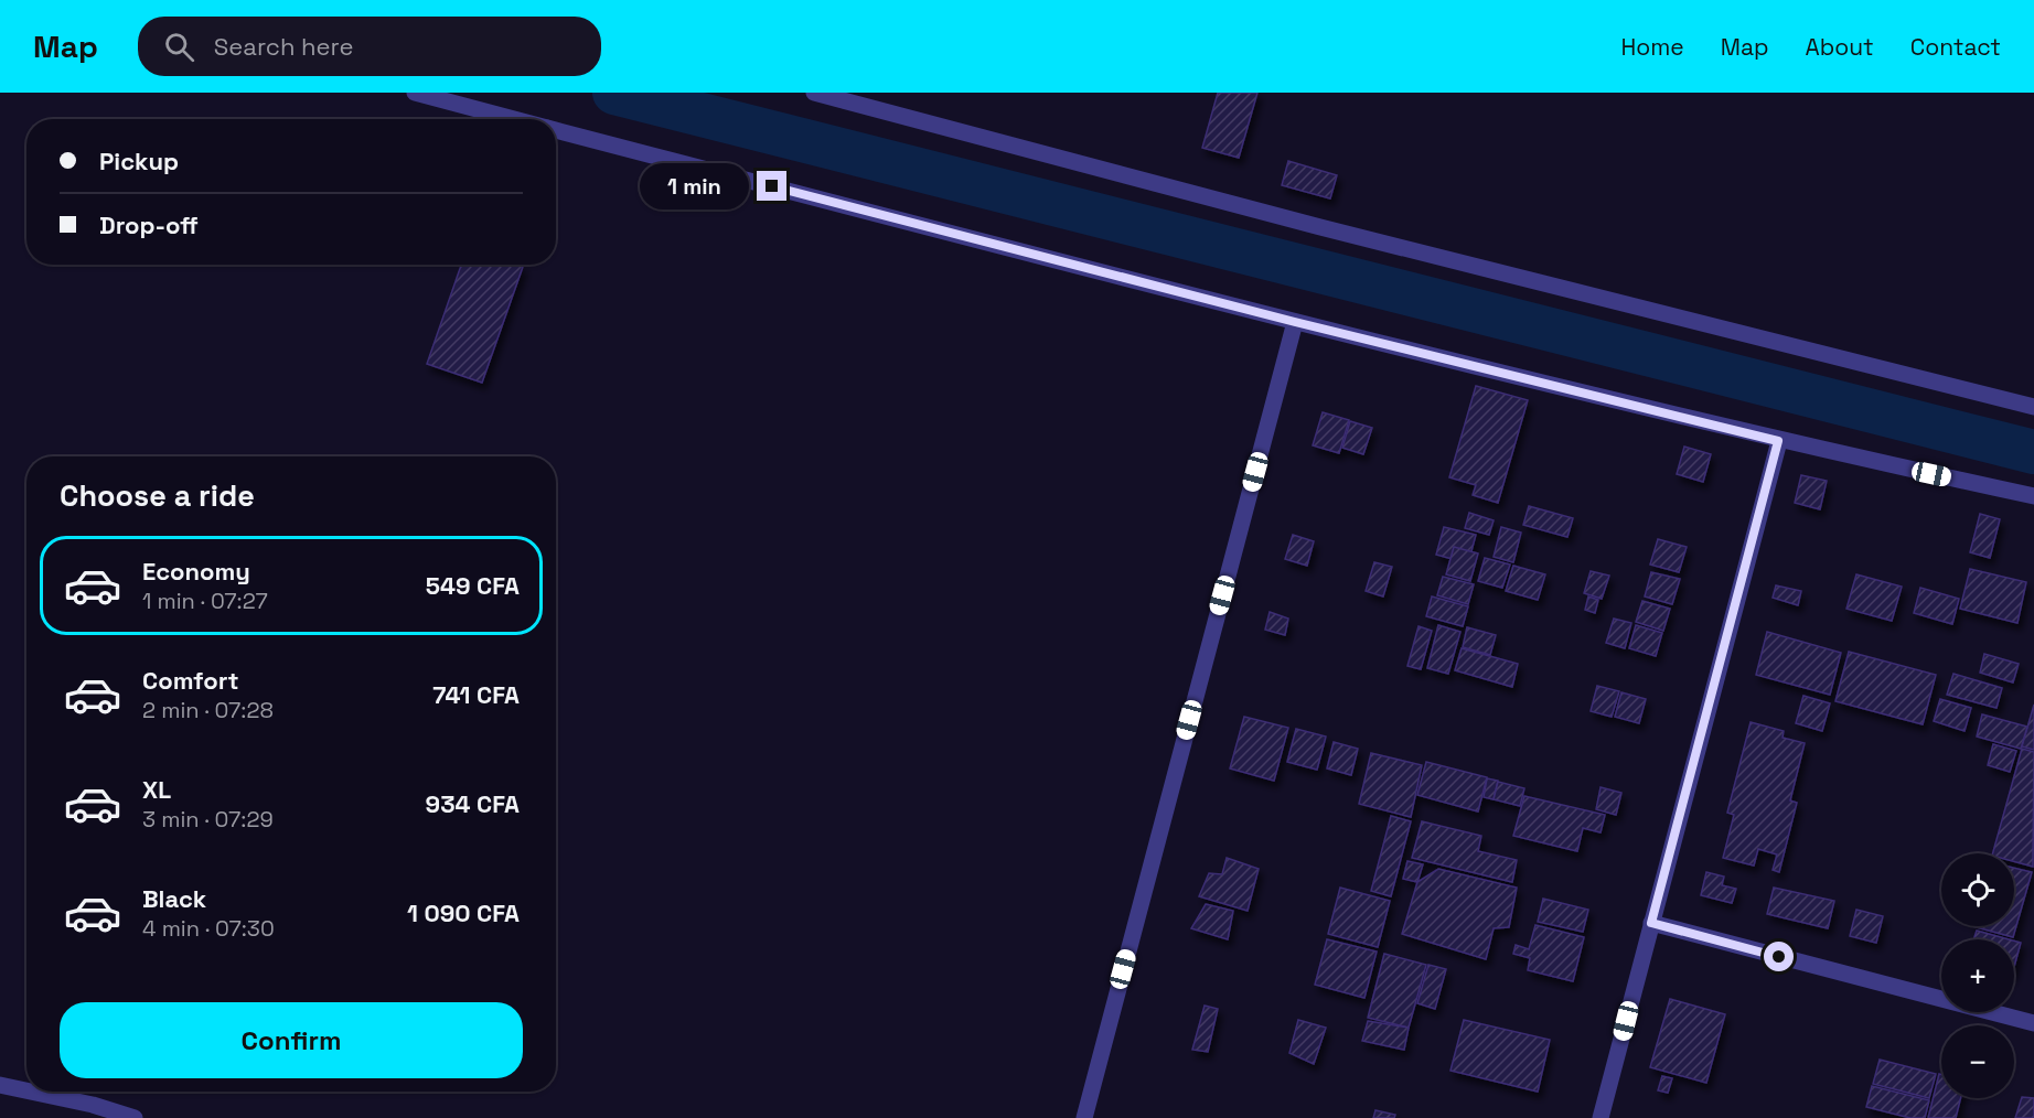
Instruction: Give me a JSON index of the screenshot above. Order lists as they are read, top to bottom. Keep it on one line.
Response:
{"page":{"header":"Map","search":"Search here","nav":["Home","Map","About","Contact"],"banner":["Pickup","Drop-off"],"bubble":"1 min","heading":"Choose a ride","list":[{"name":"Economy","note":"1 min · 07:27","value":"549 CFA"},{"name":"Comfort","note":"2 min · 07:28","value":"741 CFA"},{"name":"XL","note":"3 min · 07:29","value":"934 CFA"},{"name":"Black","note":"4 min · 07:30","value":"1 090 CFA"}],"map_buttons":["+","−"],"buttons":"Confirm"}}
